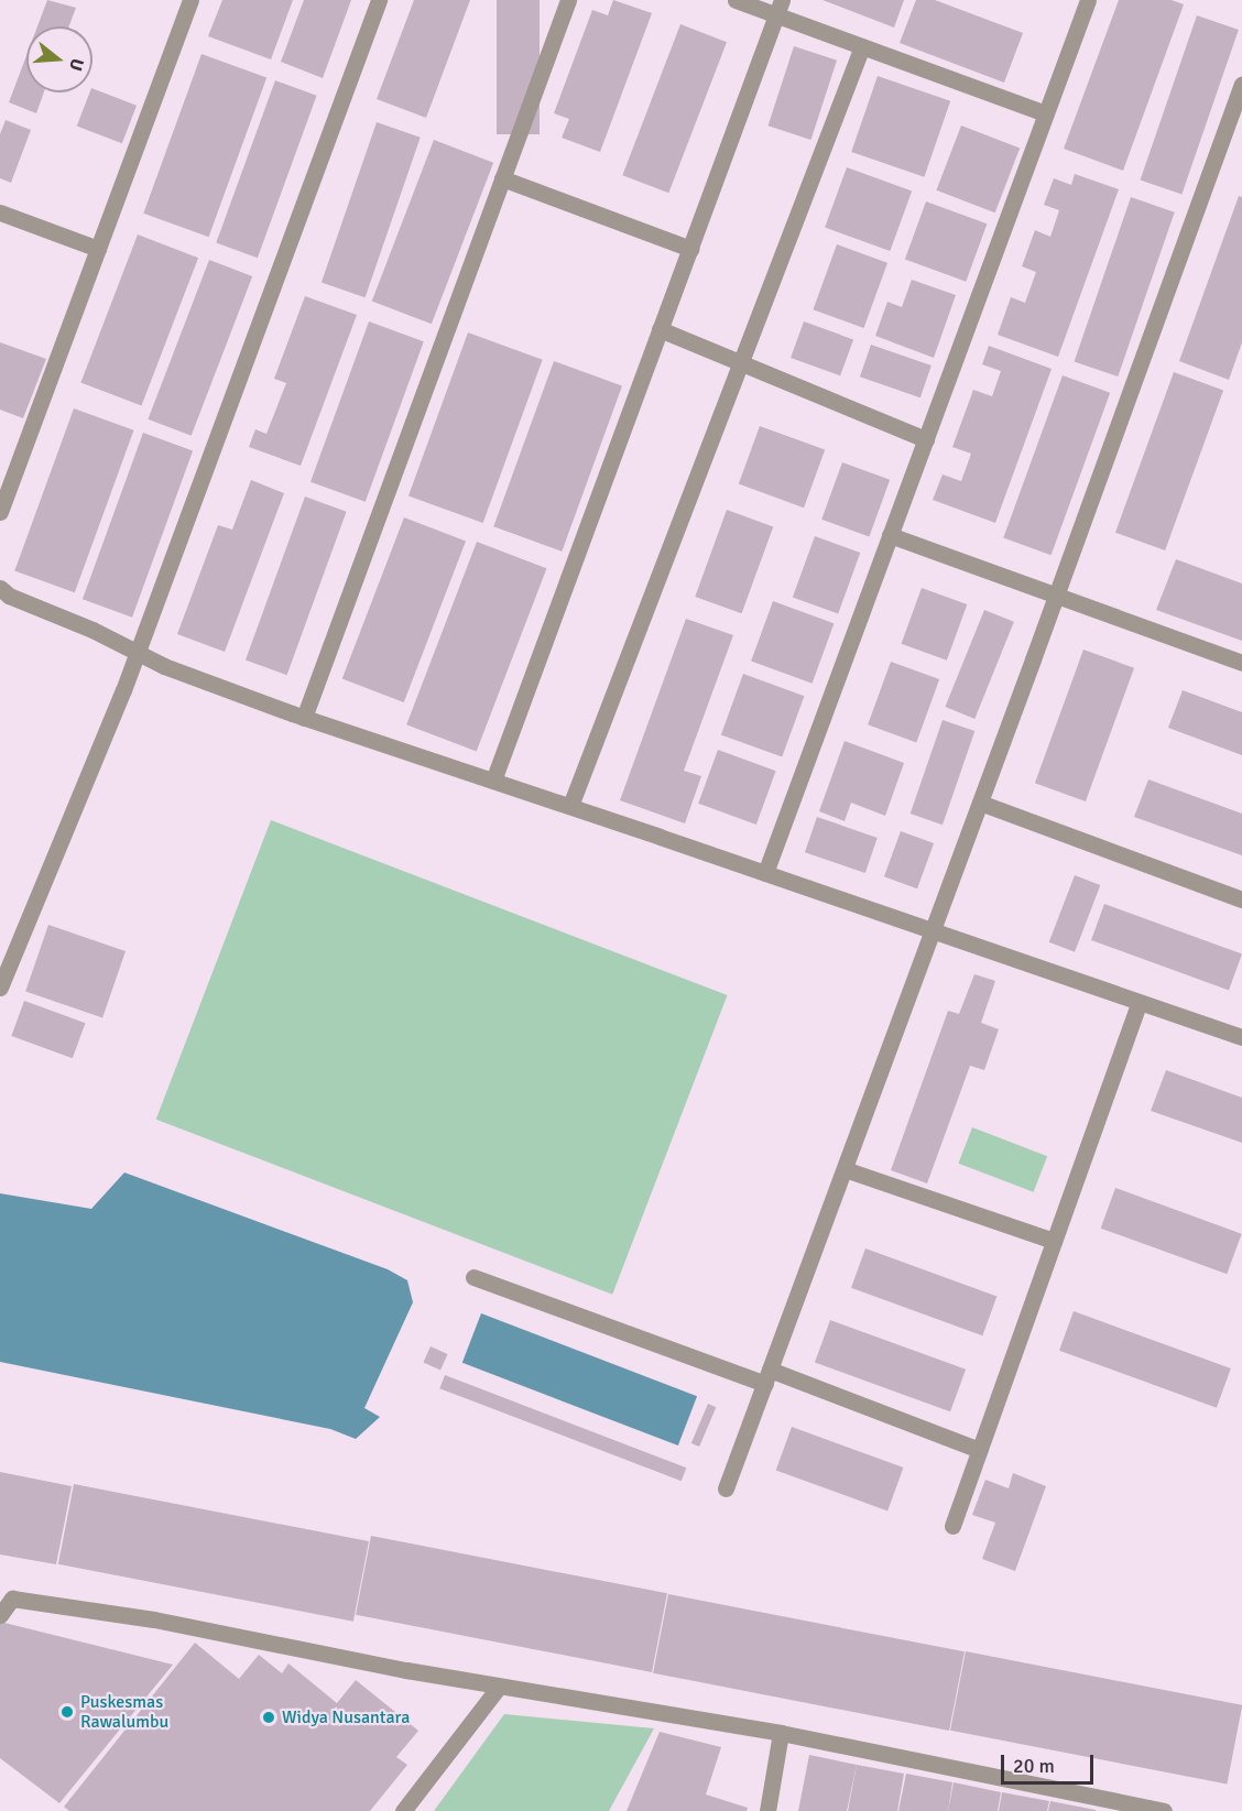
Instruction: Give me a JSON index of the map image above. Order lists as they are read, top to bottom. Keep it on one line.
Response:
{"places":["Puskesmas Rawalumbu","Widya Nusantara"],"scale_bar":"20 m","north":"right"}
